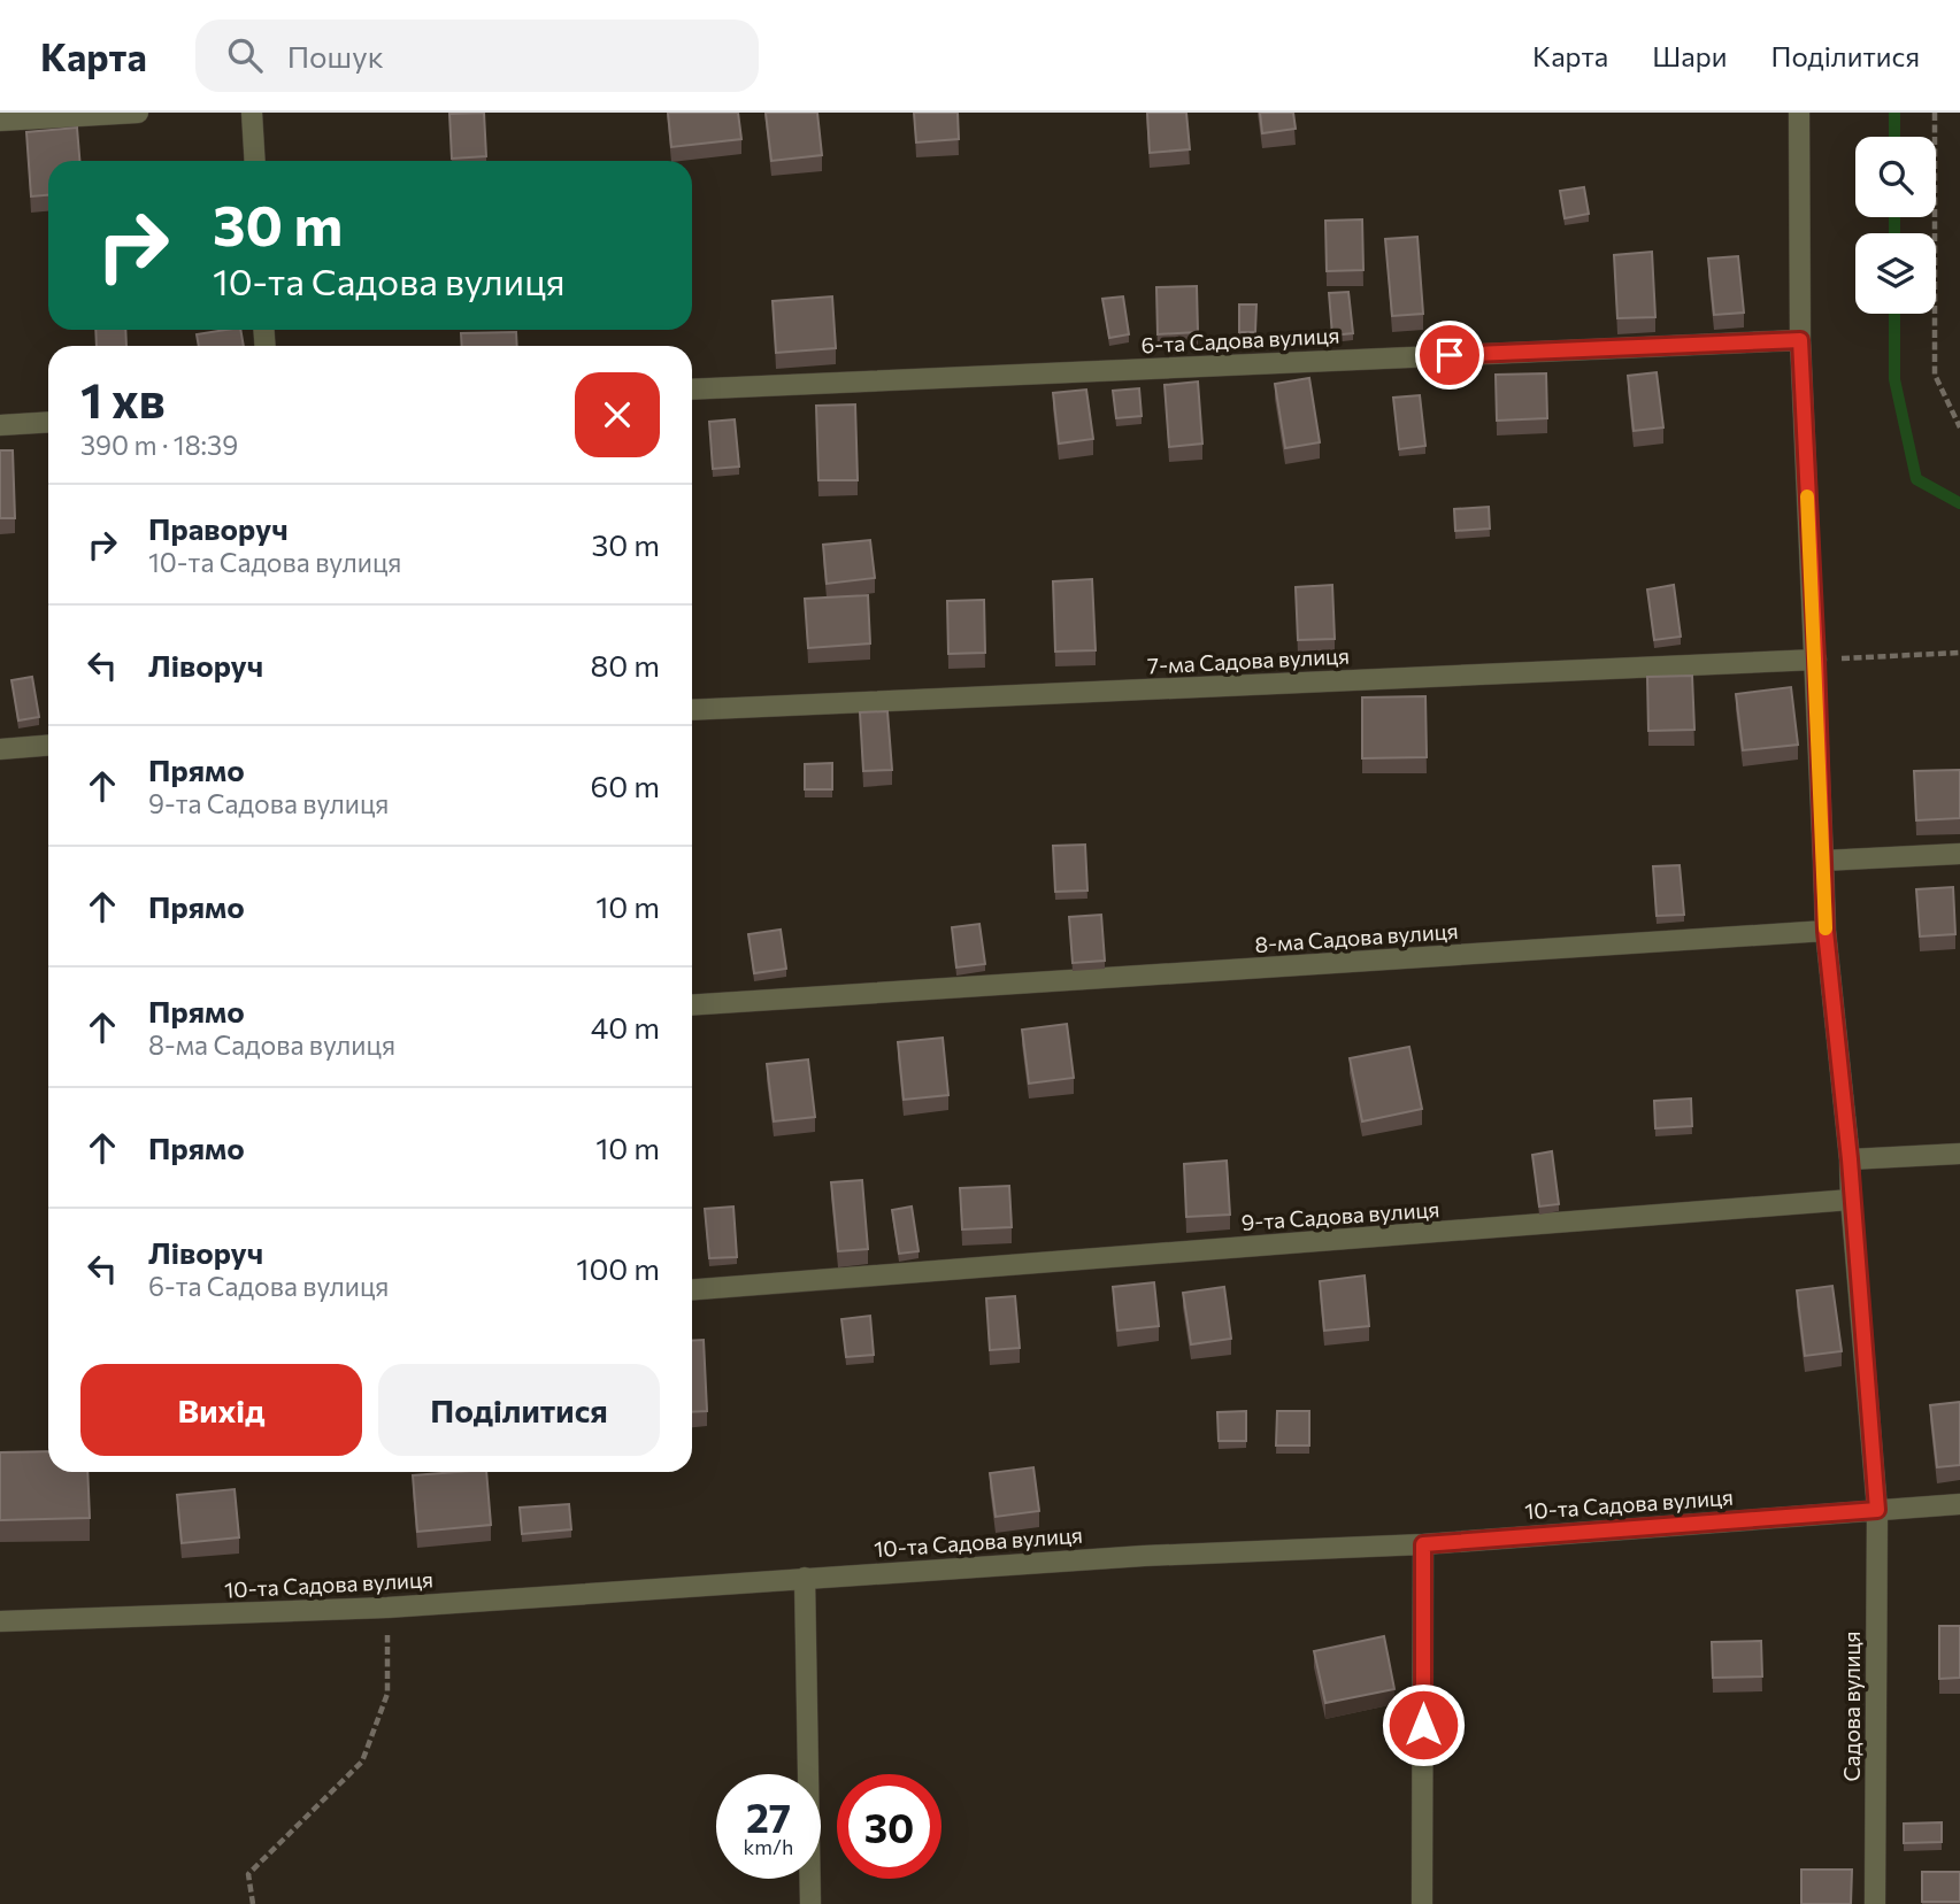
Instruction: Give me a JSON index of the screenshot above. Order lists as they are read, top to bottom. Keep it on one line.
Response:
{"streets":{"street":["6-та Садова вулиця","7-ма Садова вулиця","8-ма Садова вулиця","9-та Садова вулиця","10-та Садова вулиця","Садова вулиця"]},"crossings":[["9-та Садова вулиця","Садова вулиця"],["10-та Садова вулиця","Садова вулиця"]],"page":{"header":"Карта","search":"Пошук","nav":["Карта","Шари","Поділитися"],"turn":["30 m","10-та Садова вулиця"],"heading":["1 хв","390 m · 18:39"],"list":[{"name":"Праворуч","note":"10-та Садова вулиця","value":"30 m"},{"name":"Ліворуч","value":"80 m"},{"name":"Прямо","note":"9-та Садова вулиця","value":"60 m"},{"name":"Прямо","value":"10 m"},{"name":"Прямо","note":"8-ма Садова вулиця","value":"40 m"},{"name":"Прямо","value":"10 m"},{"name":"Ліворуч","note":"6-та Садова вулиця","value":"100 m"}],"buttons":["Вихід","Поділитися"],"speed":"27 km/h","limit":"30"}}
